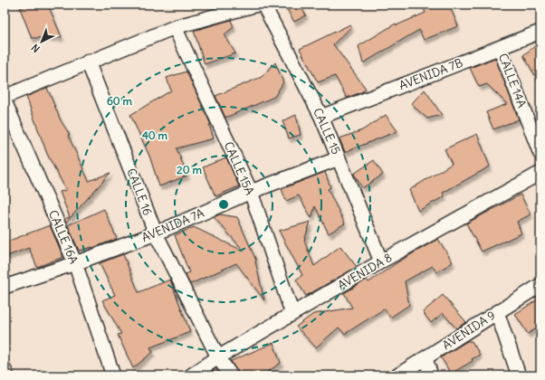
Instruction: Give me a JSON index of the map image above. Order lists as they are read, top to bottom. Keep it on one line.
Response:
{"streets":{"street":["AVENIDA 7B","CALLE 14A","CALLE 15","CALLE 15A","CALLE 16","AVENIDA 7A","CALLE 16A","AVENIDA 8","AVENIDA 9"]},"crossings":[["AVENIDA 7B","CALLE 14A"],["AVENIDA 7B","CALLE 15"],["CALLE 15","AVENIDA 7A"],["CALLE 15","AVENIDA 8"],["CALLE 15A","AVENIDA 7A"],["CALLE 15A","AVENIDA 8"],["CALLE 16","AVENIDA 7A"],["CALLE 16","AVENIDA 8"],["AVENIDA 7A","CALLE 16A"]],"north":"bottom left","rings":["60 m","40 m","20 m"]}
